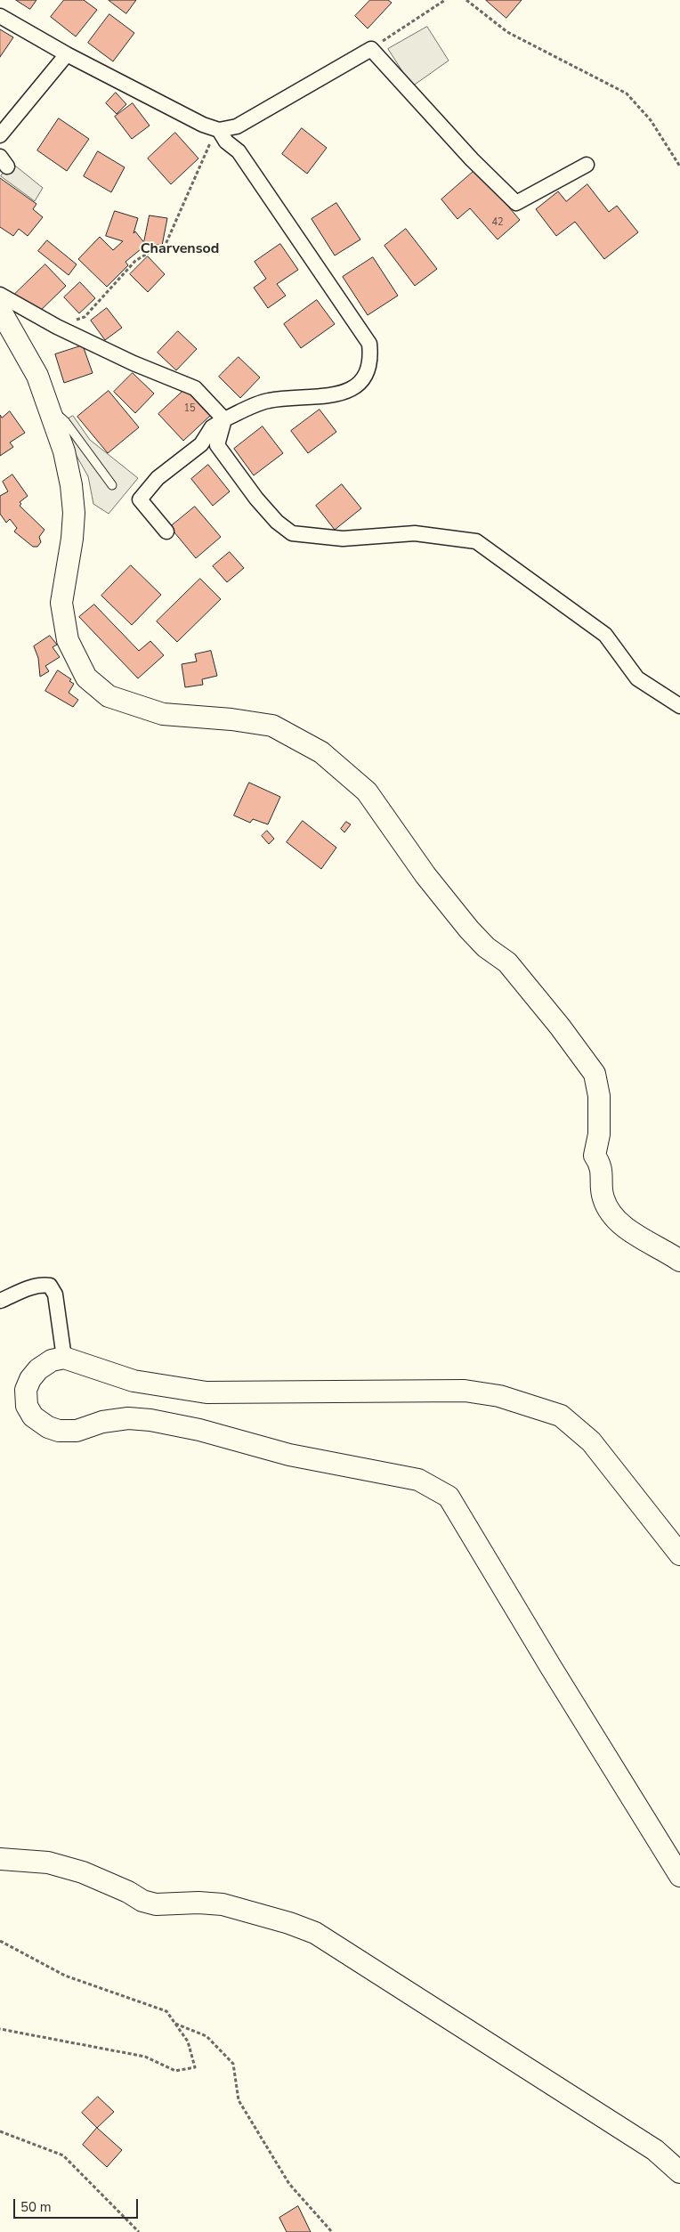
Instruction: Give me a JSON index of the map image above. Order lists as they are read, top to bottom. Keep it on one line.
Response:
{"districts":["Charvensod"],"house_numbers":["42","15"],"scale_bar":"50 m"}
